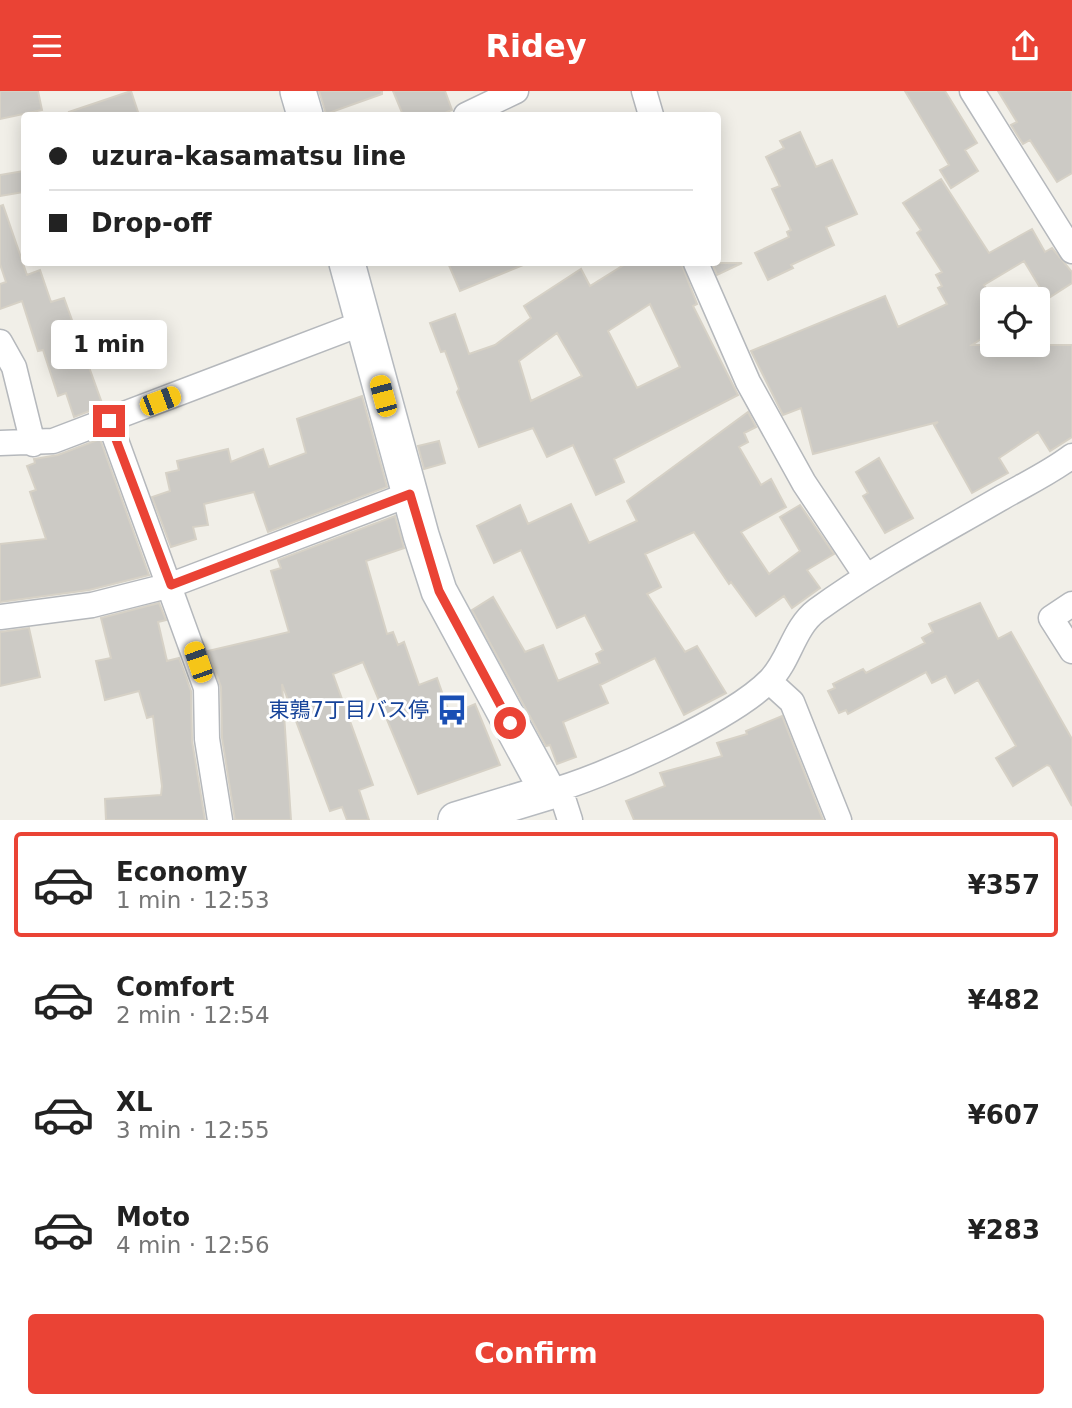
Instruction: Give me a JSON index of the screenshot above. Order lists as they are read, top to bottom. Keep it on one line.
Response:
{"places":{"bus stop":["東鶉7丁目バス停"]},"page":{"header":"Ridey","banner":["uzura-kasamatsu line","Drop-off"],"bubble":"1 min","list":[{"name":"Economy","note":"1 min · 12:53","value":"¥357"},{"name":"Comfort","note":"2 min · 12:54","value":"¥482"},{"name":"XL","note":"3 min · 12:55","value":"¥607"},{"name":"Moto","note":"4 min · 12:56","value":"¥283"}],"buttons":"Confirm"}}
